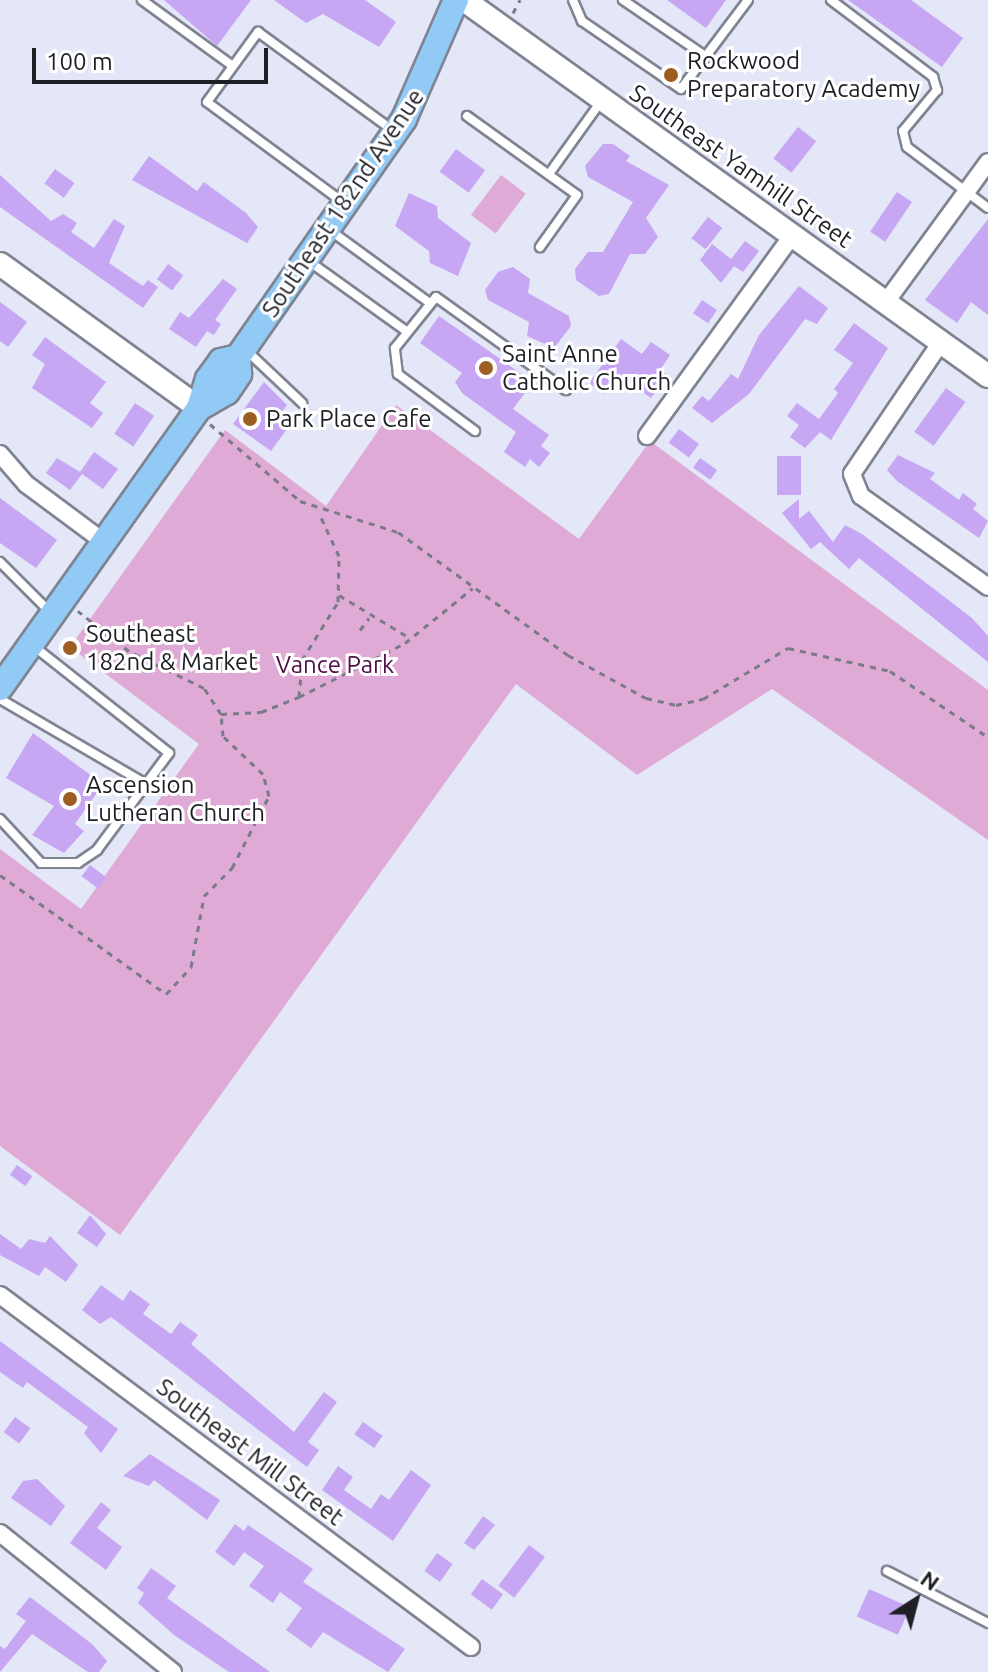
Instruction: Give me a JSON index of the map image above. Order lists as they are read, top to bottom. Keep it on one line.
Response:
{"streets":{"main road":["Southeast 182nd Avenue"],"street":["Southeast Yamhill Street","Southeast Mill Street"]},"parks":["Vance Park"],"places":["Rockwood Preparatory Academy","Saint Anne Catholic Church","Park Place Cafe","Southeast 182nd & Market","Ascension Lutheran Church"],"scale_bar":"100 m","north":"top right"}
